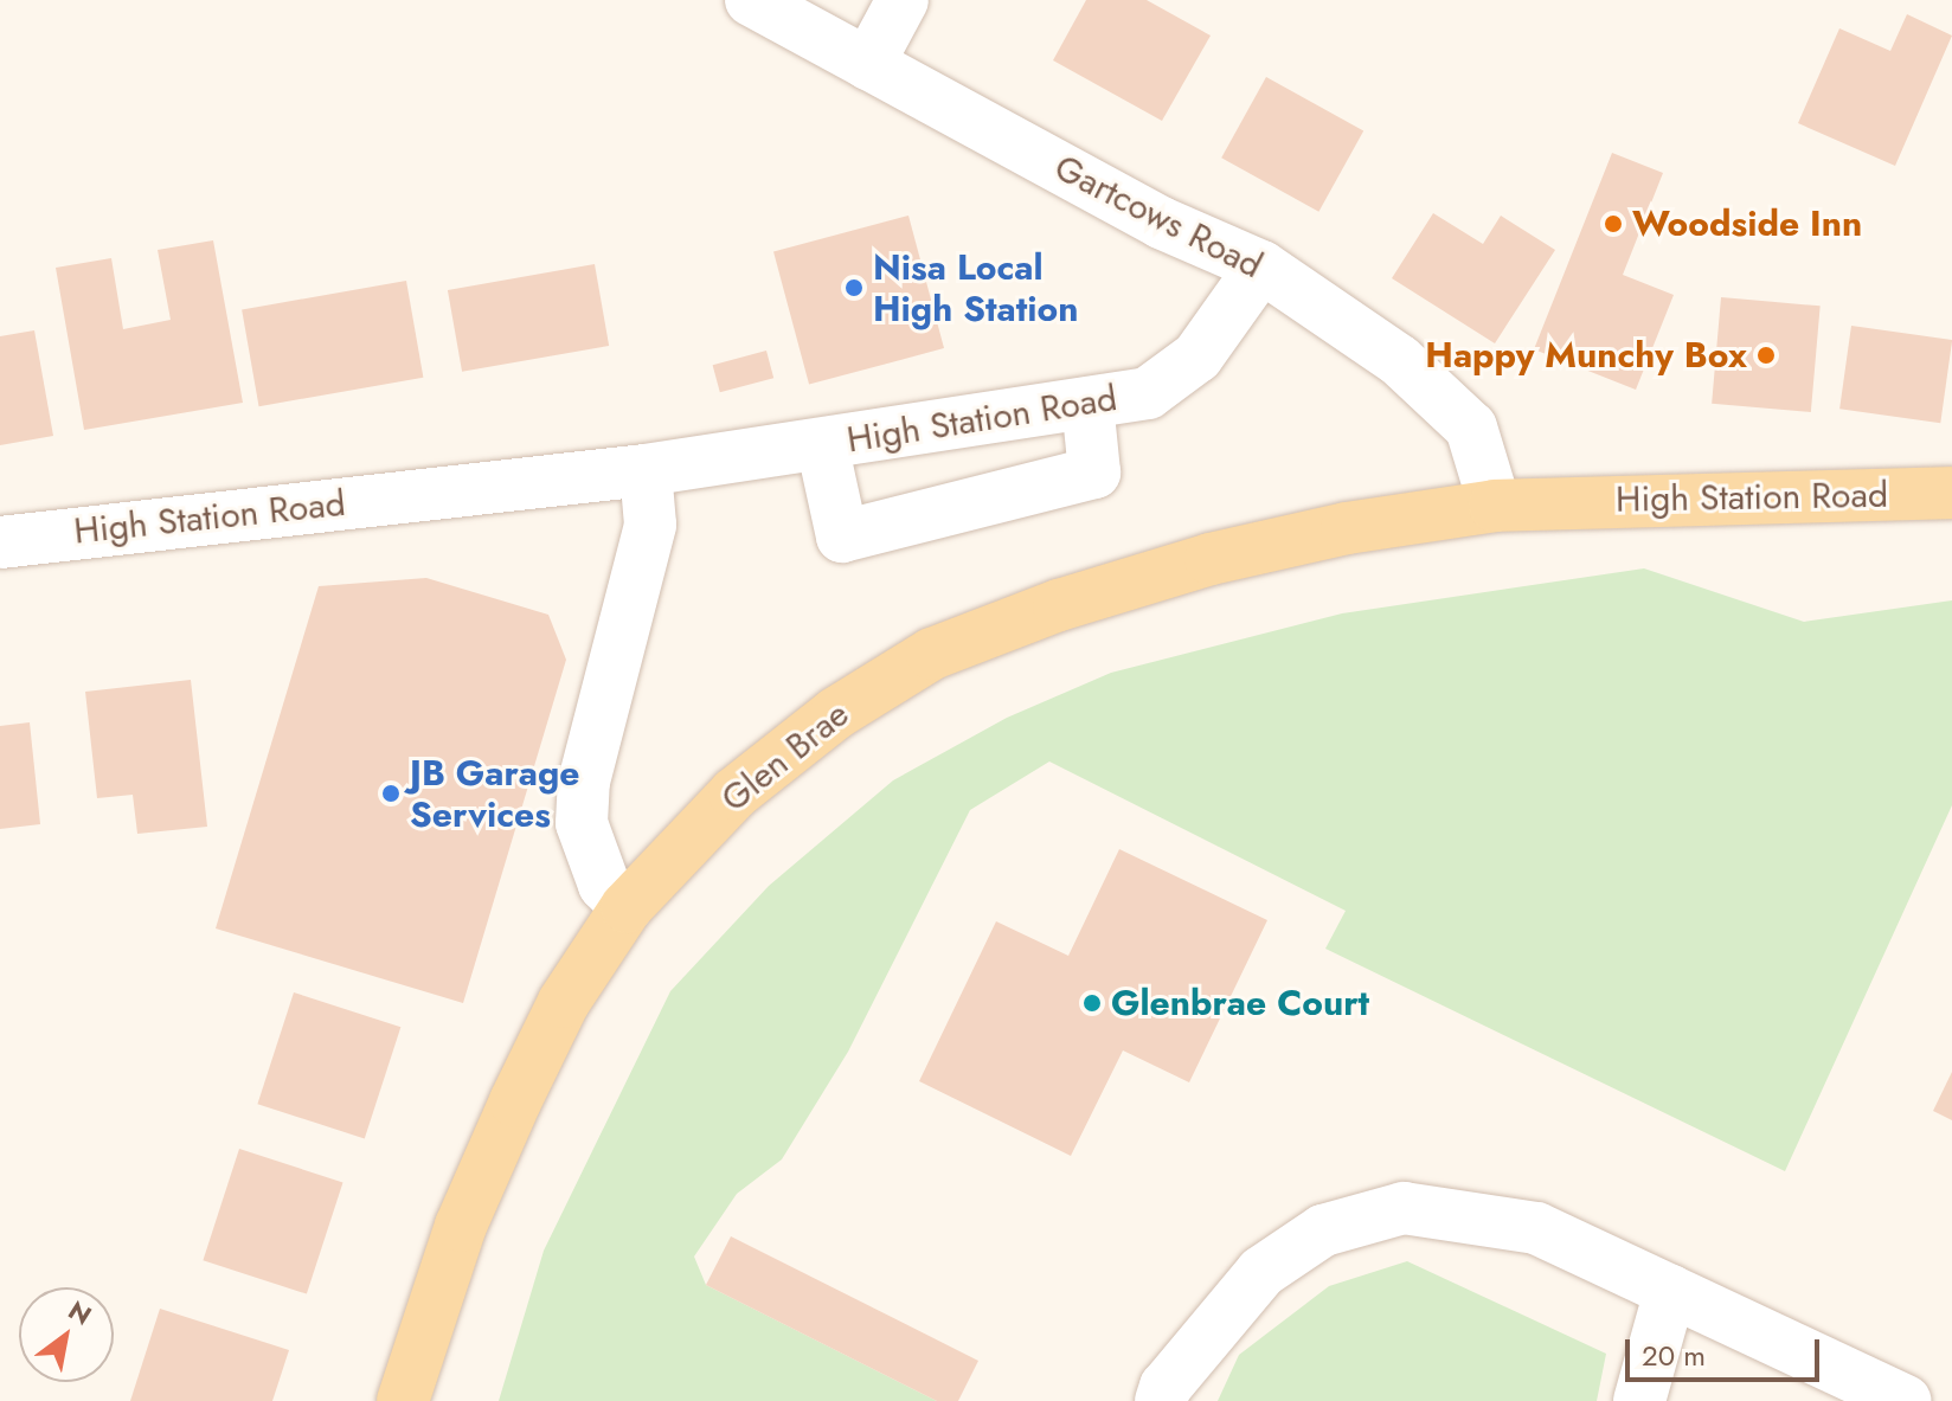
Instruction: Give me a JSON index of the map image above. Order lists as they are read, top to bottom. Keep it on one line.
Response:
{"streets":{"main road":["High Station Road","Glen Brae"],"street":["Gartcows Road"]},"crossings":[["Gartcows Road","High Station Road"],["Gartcows Road","Glen Brae"],["High Station Road","Glen Brae"]],"places":["Woodside Inn","Nisa Local High Station","Happy Munchy Box","JB Garage Services","Glenbrae Court"],"scale_bar":"20 m","north":"top right"}
